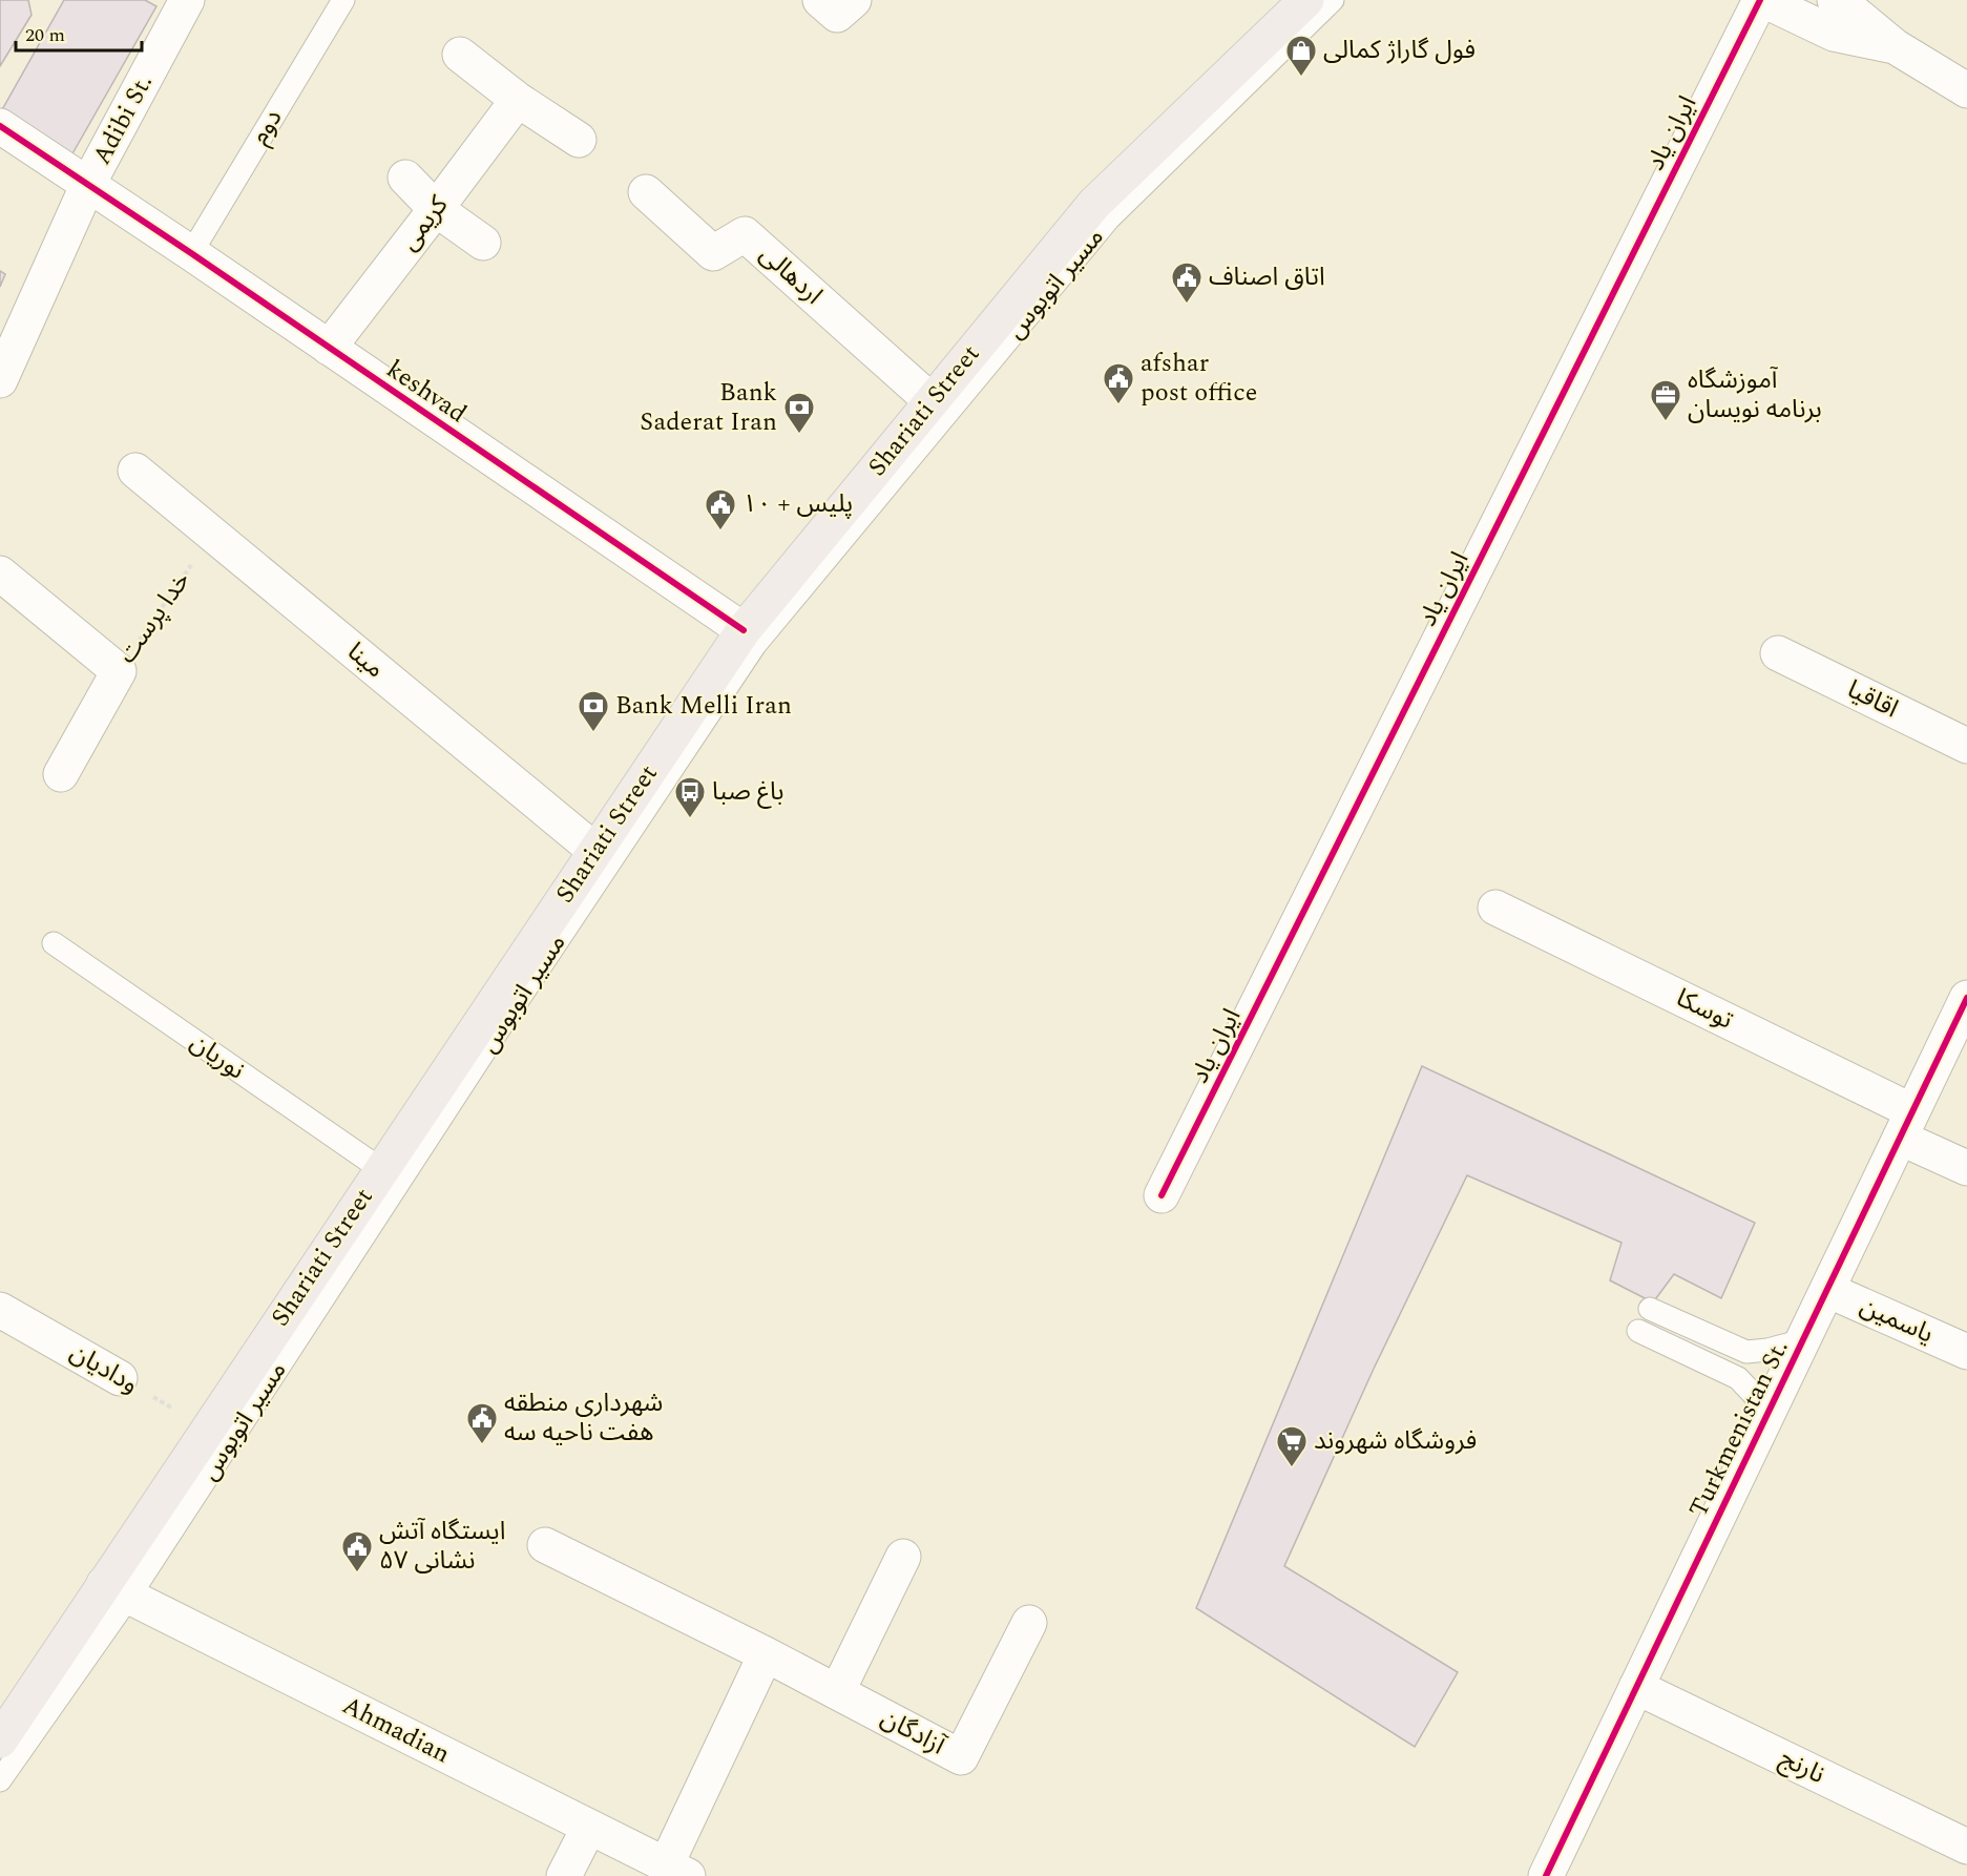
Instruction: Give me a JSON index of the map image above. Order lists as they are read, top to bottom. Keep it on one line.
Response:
{"streets":{"main road":["Shariati Street"],"street":["Adibi St.","ایران یاد","کریمی","اردهالی","keshvad","خدا پرست","مینا","اقاقیا","توسکا","یاسمین","ودادیان","Turkmenistan St.","Ahmadian","آزادگان","نارنج"],"lane":["دوم","مسیر اتوبوس","نوریان"]},"crossings":[["Adibi St.","keshvad"],["دوم","keshvad"],["کریمی","keshvad"],["اردهالی","Shariati Street"],["مسیر اتوبوس","Shariati Street"],["مسیر اتوبوس","Ahmadian"],["keshvad","Shariati Street"],["Shariati Street","مینا"],["Shariati Street","نوریان"],["Shariati Street","ودادیان"],["Shariati Street","Ahmadian"],["خدا پرست","مینا"],["توسکا","Turkmenistan St."],["یاسمین","Turkmenistan St."],["Turkmenistan St.","نارنج"]],"places":{"shop":["فول گاراژ کمالی"],"public building":["اتاق اصناف","afshar post office","پلیس + ۱۰","شهرداری منطقه هفت ناحیه سه","ایستگاه آتش نشانی ۵۷"],"office":["آموزشگاه برنامه نویسان"],"bank":["Bank Saderat Iran","Bank Melli Iran"],"bus stop":["باغ صبا"],"supermarket":["فروشگاه شهروند"]},"scale_bar":"20 m"}
